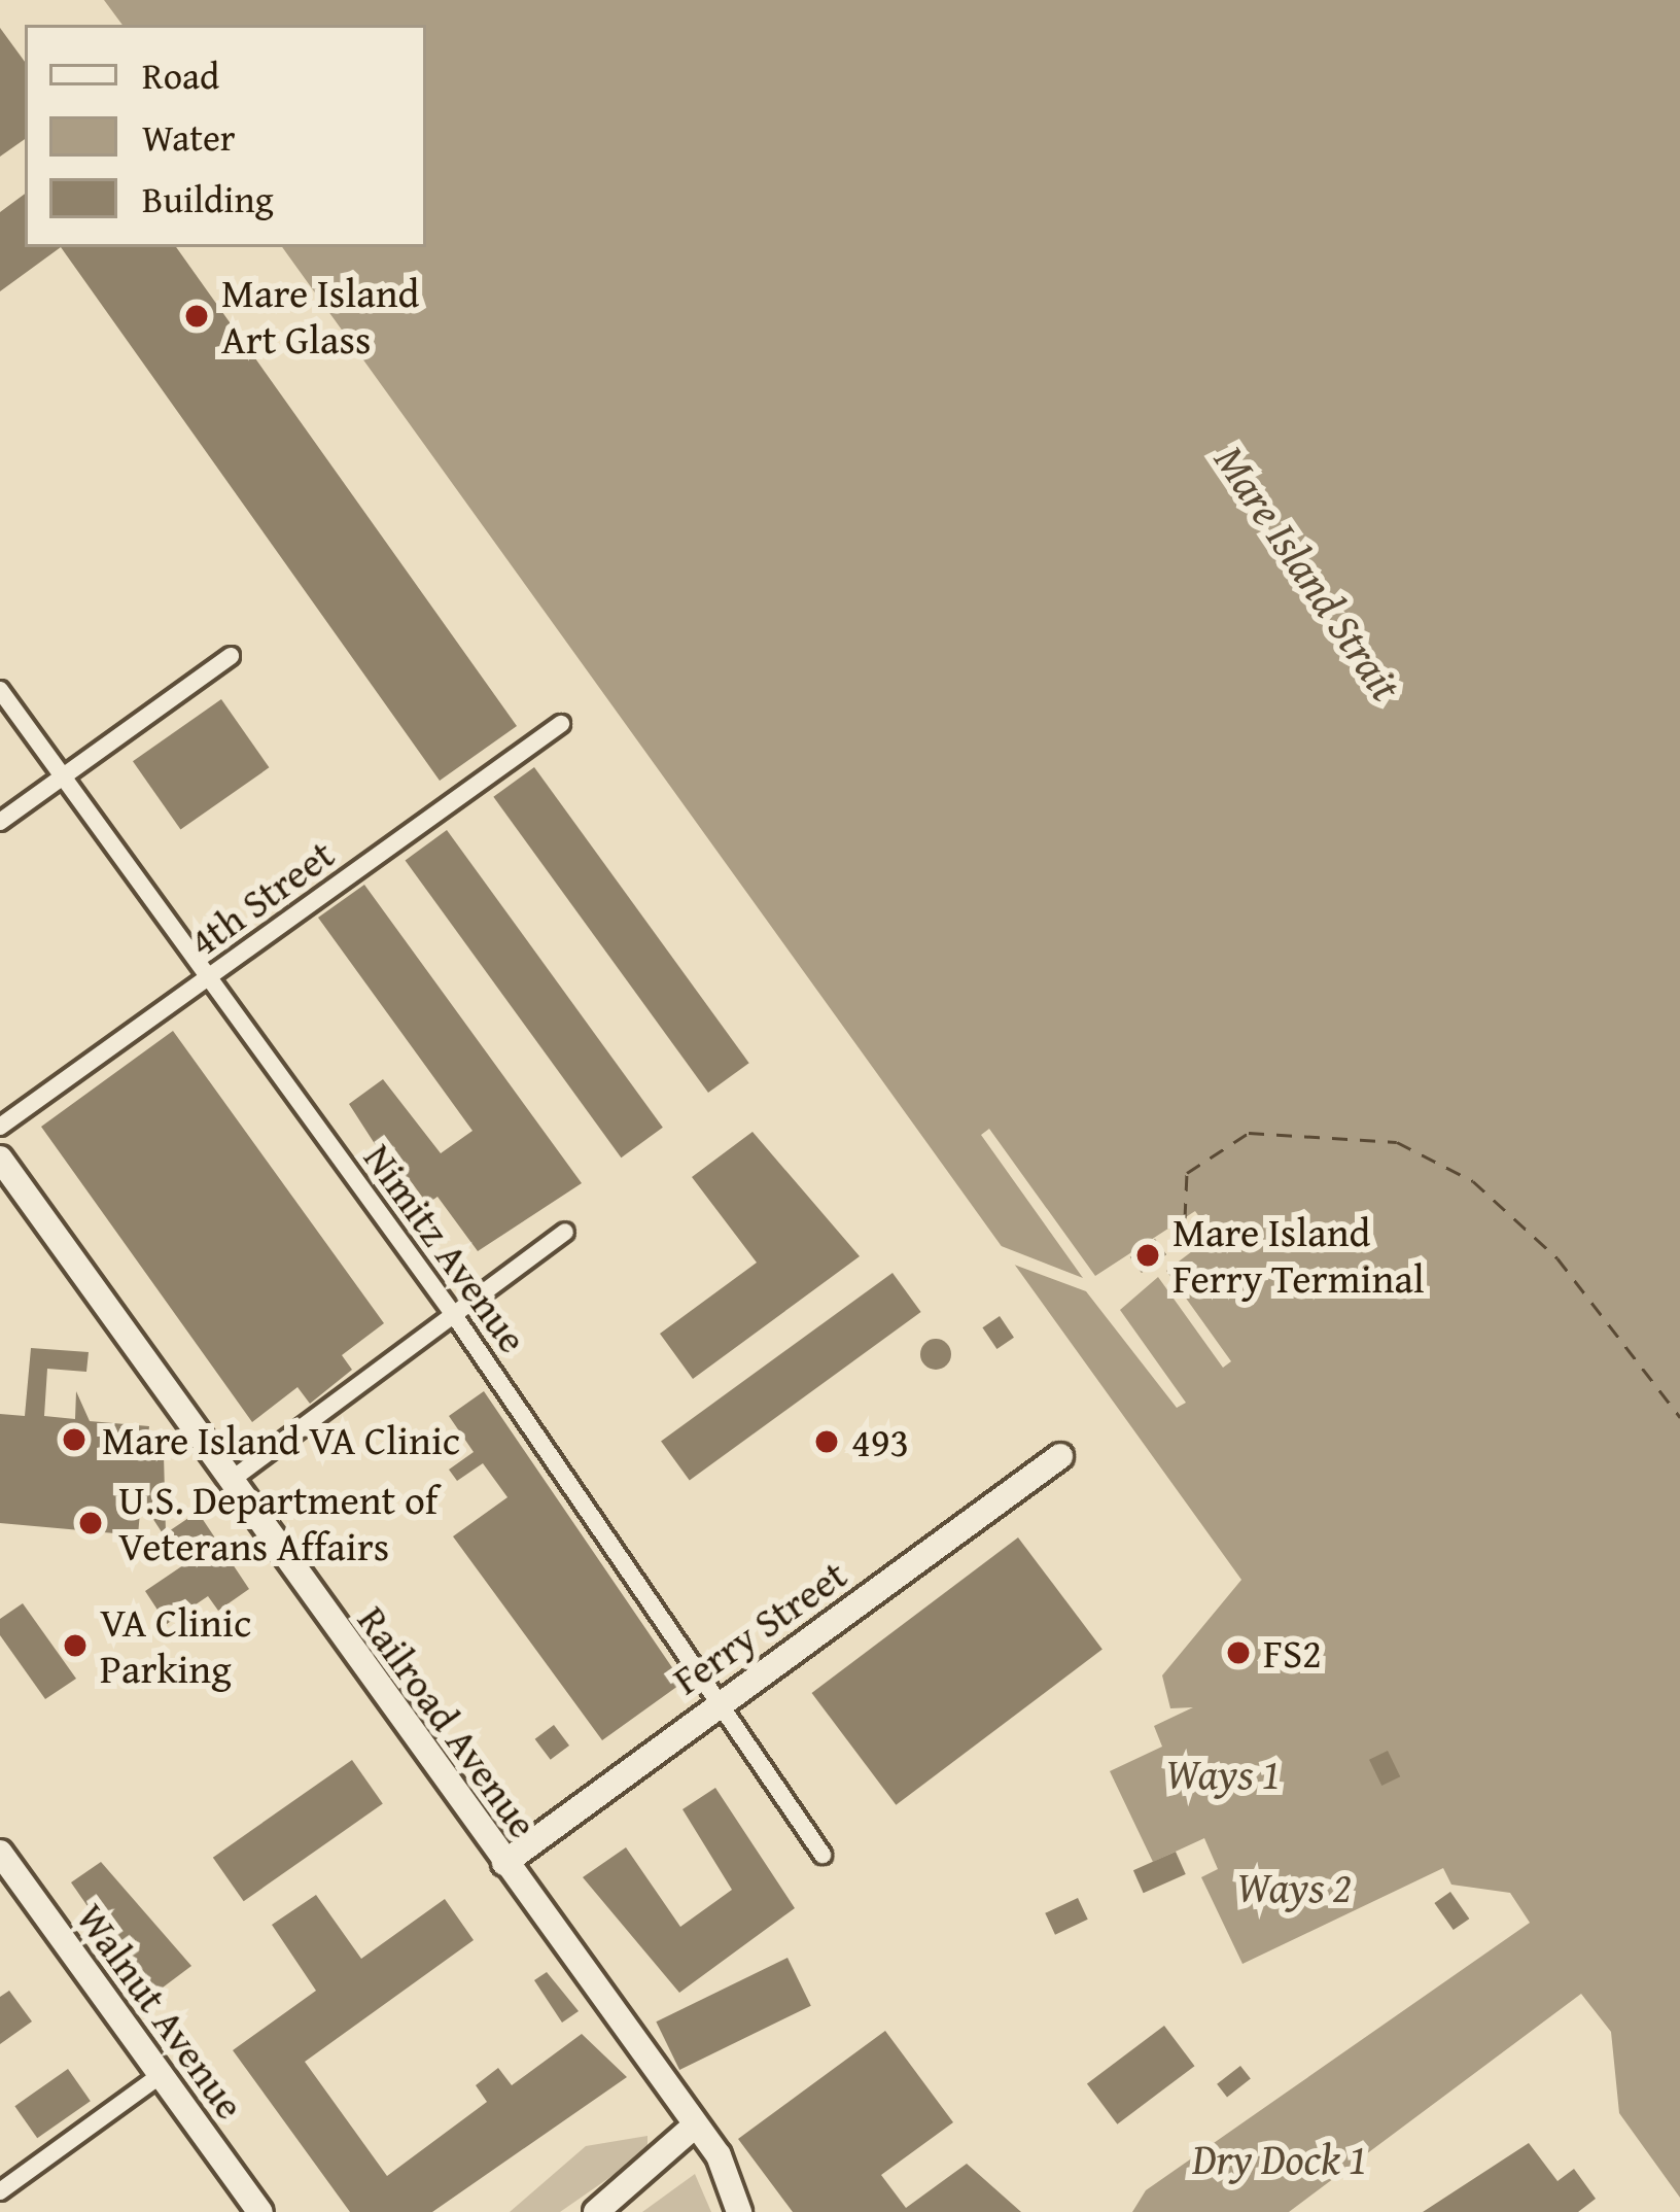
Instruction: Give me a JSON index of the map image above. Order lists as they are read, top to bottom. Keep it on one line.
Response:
{"streets":{"street":["4th Street","Nimitz Avenue","Ferry Street","Railroad Avenue","Walnut Avenue"]},"crossings":[["4th Street","Nimitz Avenue"],["Nimitz Avenue","Ferry Street"],["Ferry Street","Railroad Avenue"]],"water":["Mare Island Strait","Ways 1","Ways 2","Dry Dock 1"],"places":["Mare Island Art Glass","Mare Island Ferry Terminal","Mare Island VA Clinic","493","U.S. Department of Veterans Affairs","VA Clinic Parking","FS2"],"legend":["Road","Water","Building"]}
